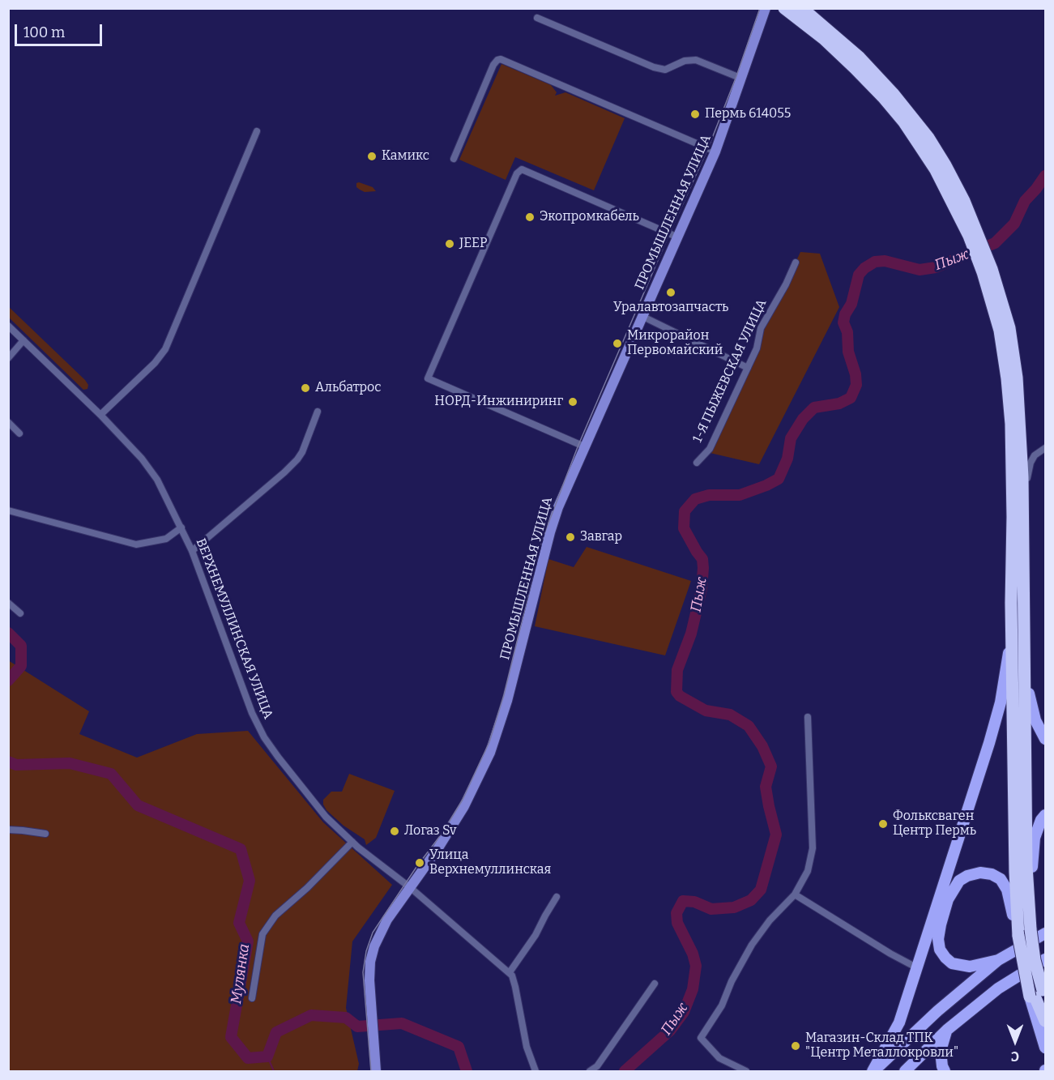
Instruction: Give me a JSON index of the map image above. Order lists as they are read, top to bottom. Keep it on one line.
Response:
{"streets":{"street":["ПРОМЫШЛЕННАЯ УЛИЦА","1-Я ПЫЖЕВСКАЯ УЛИЦА","ВЕРХНЕМУЛЛИНСКАЯ УЛИЦА"]},"crossings":[["ПРОМЫШЛЕННАЯ УЛИЦА","ВЕРХНЕМУЛЛИНСКАЯ УЛИЦА"]],"water":["Пыж","Мулянка"],"places":["Пермь 614055","Камикс","Экопромкабель","JEEP","Уралавтозапчасть","Микрорайон Первомайский","Альбатрос","НОРД-Инжиниринг","Завгар","Фольксваген Центр Пермь","Логаз Sv","Улица Верхнемуллинская","Магазин-Склад ТПК \"Центр Металлокровли\""],"scale_bar":"100 m","north":"bottom"}
